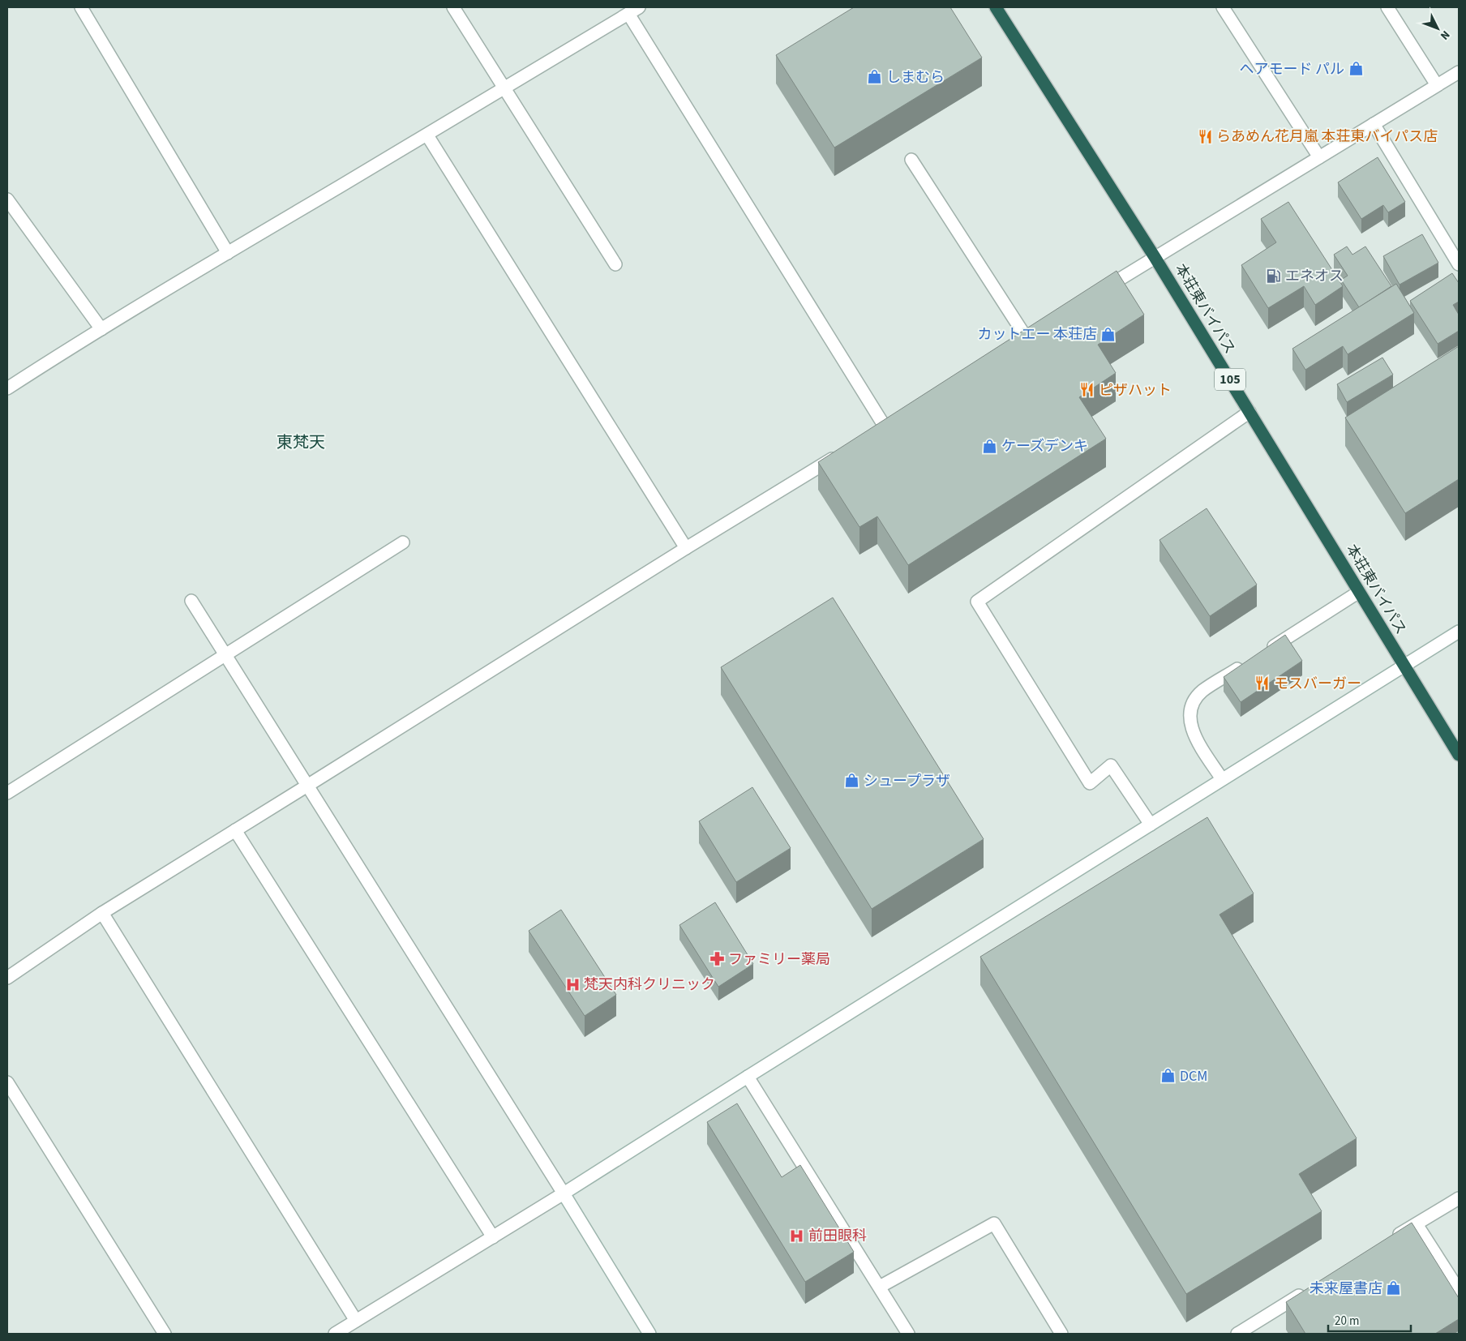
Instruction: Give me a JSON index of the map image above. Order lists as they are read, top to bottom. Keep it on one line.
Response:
{"streets":{"highway":["本荘東バイパス","105"]},"districts":["東梵天"],"places":{"shop":["ヘアモード パル","しまむら","カットエー 本荘店","ケーズデンキ","シュープラザ","DCM","未来屋書店"],"restaurant":["らあめん花月嵐 本荘東バイパス店","ピザハット","モスバーガー"],"fuel station":["エネオス"],"pharmacy":["ファミリー薬局"],"hospital":["梵天内科クリニック","前田眼科"]},"scale_bar":"20 m","north":"bottom right"}
